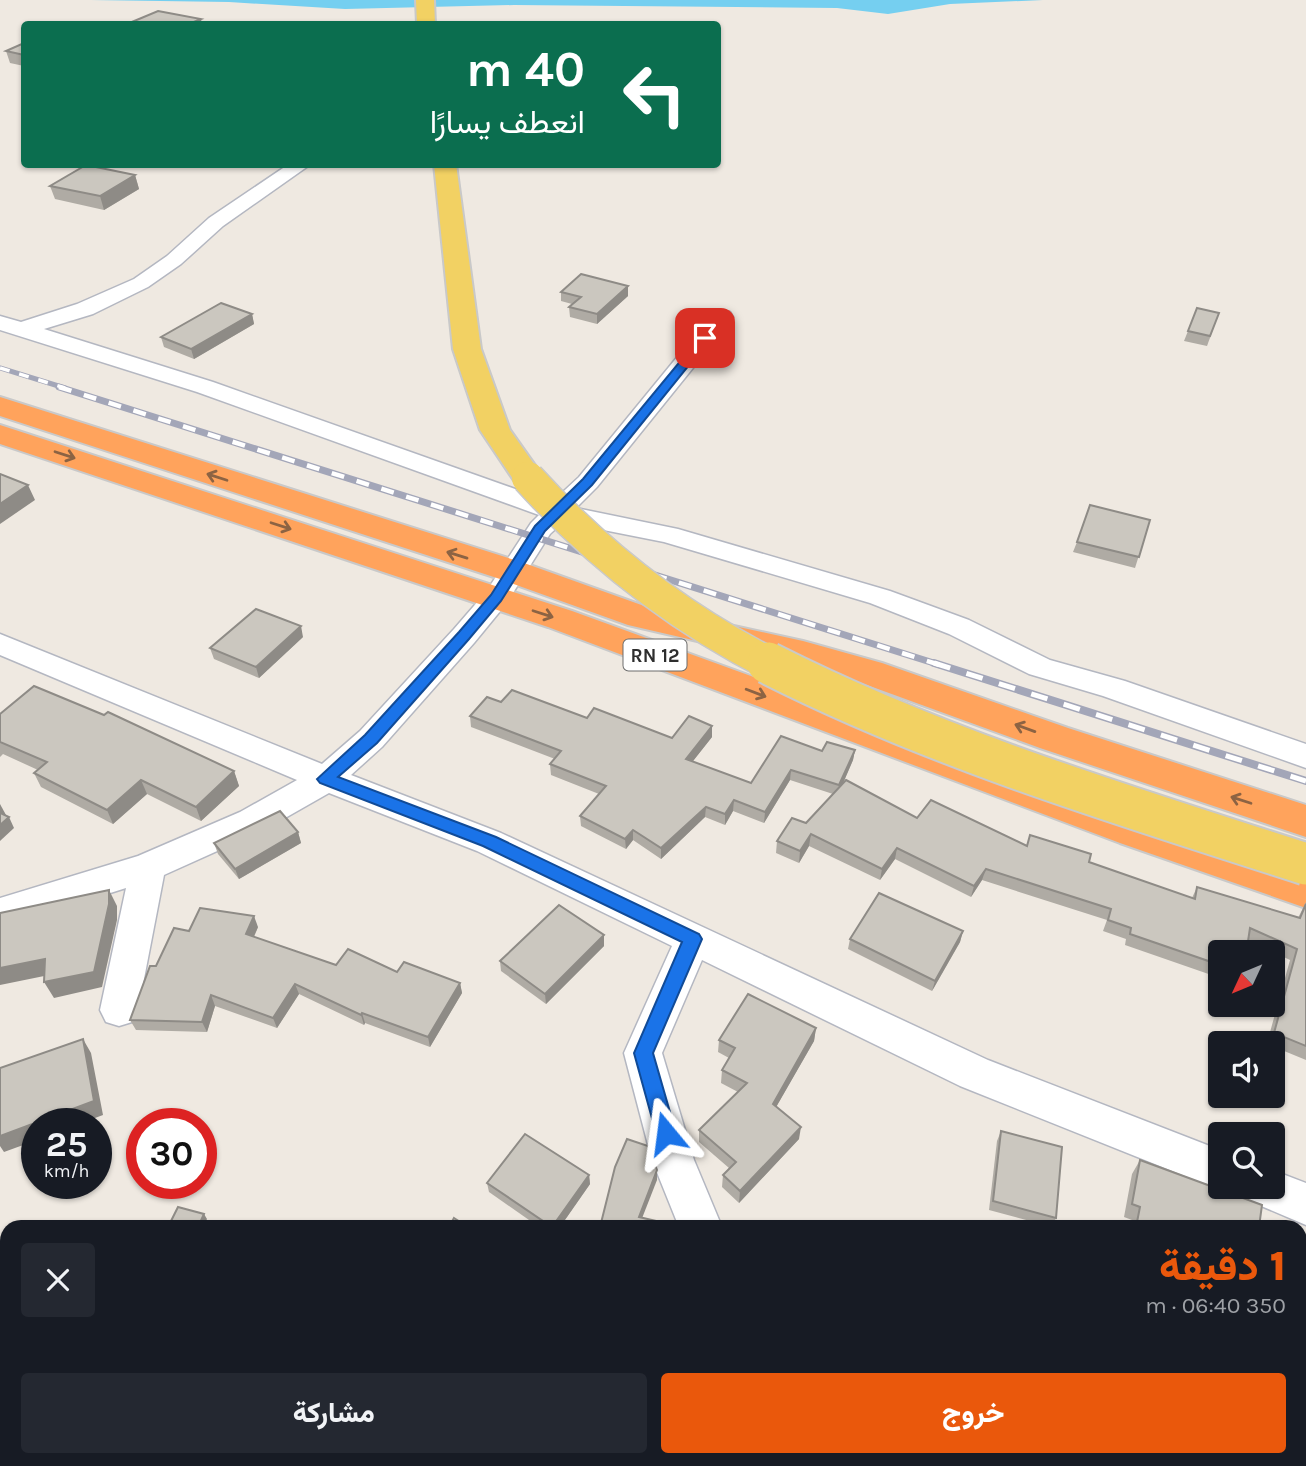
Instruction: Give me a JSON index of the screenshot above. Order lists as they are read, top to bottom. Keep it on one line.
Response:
{"streets":{"highway":["RN 12"]},"north":"bottom left","page":{"turn":["40 m","انعطف يسارًا"],"speed":"25 km/h","limit":"30","heading":["1 دقيقة","350 m · 06:40"],"buttons":["خروج","مشاركة"]}}
